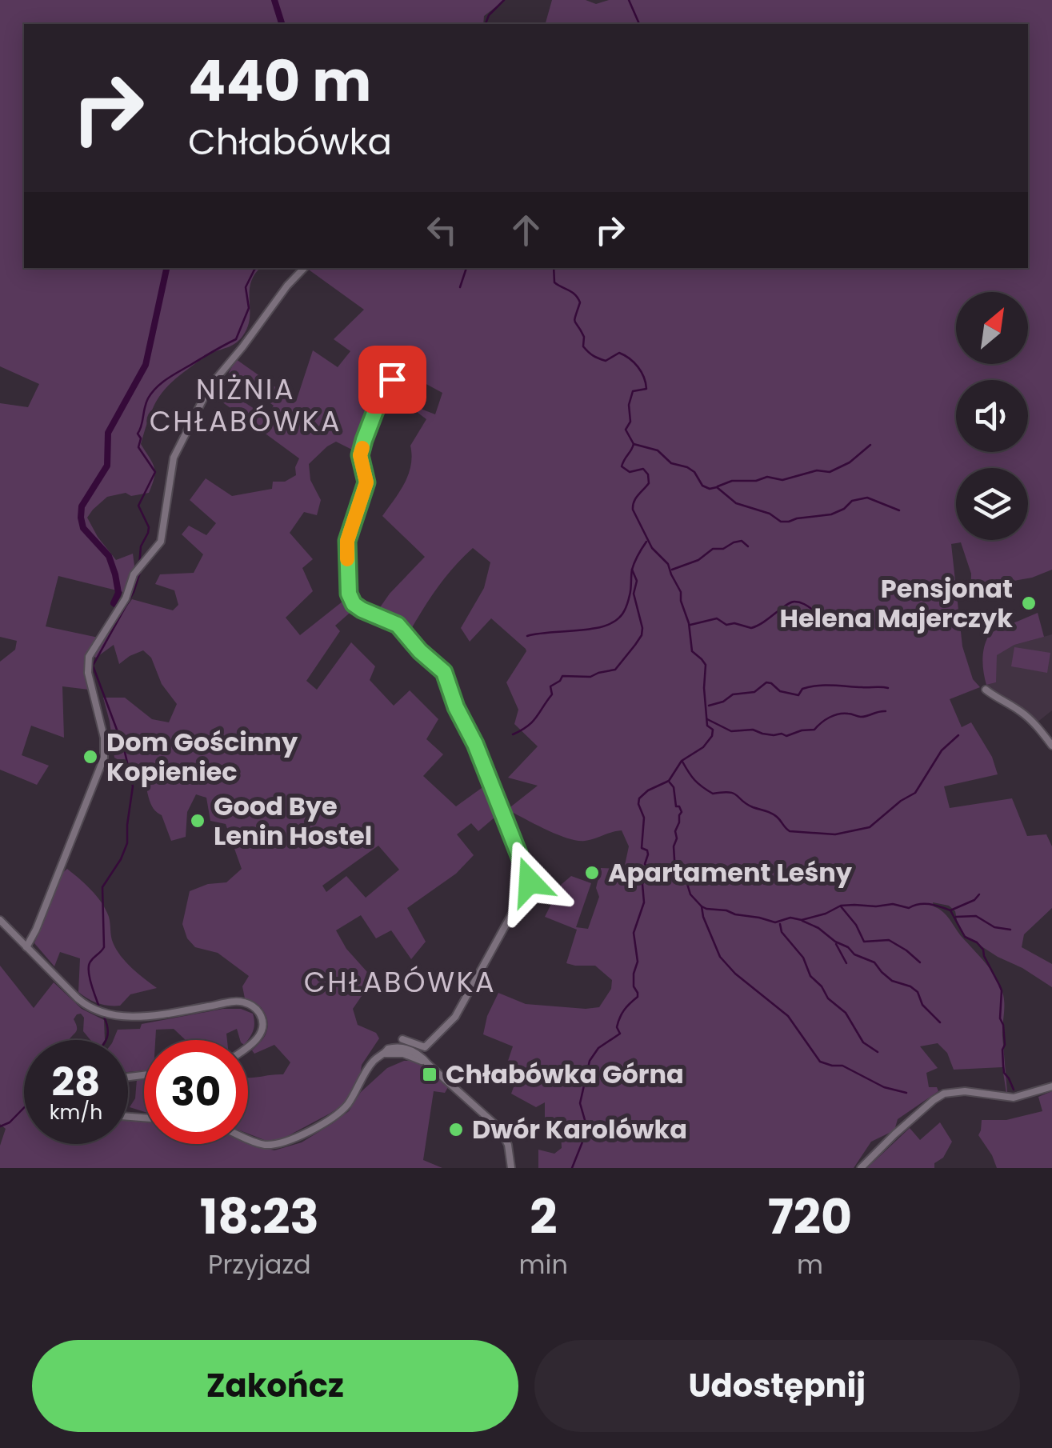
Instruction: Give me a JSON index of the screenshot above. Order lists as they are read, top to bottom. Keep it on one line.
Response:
{"districts":["NIŻNIA CHŁABÓWKA","CHŁABÓWKA"],"places":{"other":["Pensjonat Helena Majerczyk","Dom Gościnny Kopieniec","Good Bye Lenin Hostel","Apartament Leśny","Dwór Karolówka"],"transit":["Chłabówka Górna"]},"north":"top right","page":{"turn":["440 m","Chłabówka"],"speed":"28 km/h","limit":"30","eta":["18:23","Przyjazd","2","min","720","m"],"buttons":["Zakończ","Udostępnij"]}}
